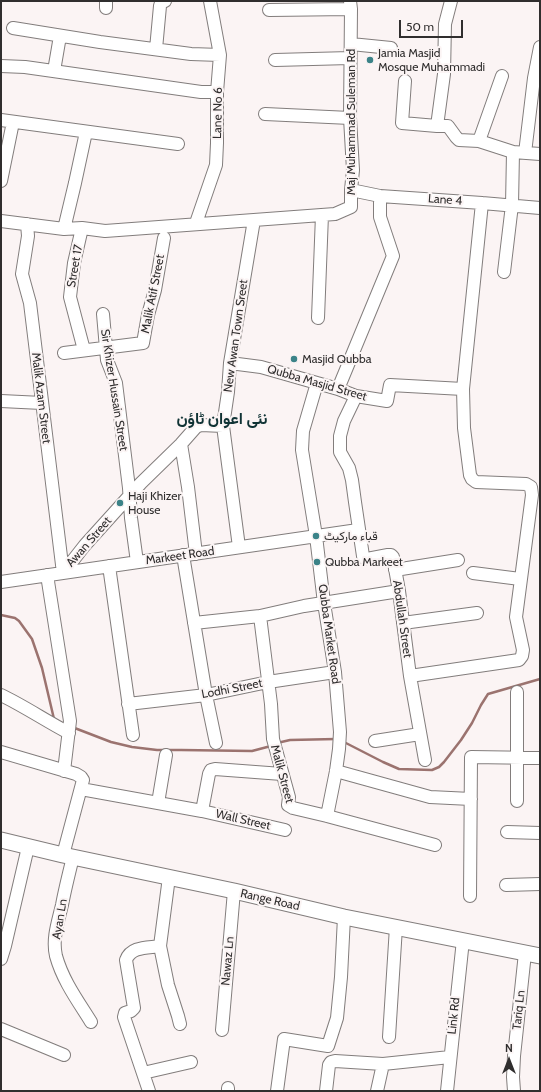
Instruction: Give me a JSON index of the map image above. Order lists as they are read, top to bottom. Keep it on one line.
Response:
{"streets":{"main road":["Range Road"],"street":["Lane No 6","Maj Muhammad Suleman Rd","Lane 4","Street 17","Malik Atif Street","New Awan Town Sreet","Qubba Masjid Street","Sir Khizer Hussain Street","Malik Azam Street","Awan Street","Markeet Road","Abdullah Street","Qubba Market Road","Lodhi Street","Malik Street","Wall Street","Ayan Ln","Nawaz Ln","Tariq Ln","Link Rd"]},"crossings":[["Lane No 6","Maj Muhammad Suleman Rd"],["Maj Muhammad Suleman Rd","Lane 4"],["Maj Muhammad Suleman Rd","Street 17"],["Maj Muhammad Suleman Rd","New Awan Town Sreet"],["Maj Muhammad Suleman Rd","Malik Azam Street"],["Street 17","Malik Atif Street"],["Malik Atif Street","Sir Khizer Hussain Street"],["New Awan Town Sreet","Qubba Masjid Street"],["New Awan Town Sreet","Awan Street"],["New Awan Town Sreet","Markeet Road"],["Qubba Masjid Street","Abdullah Street"],["Qubba Masjid Street","Qubba Market Road"],["Sir Khizer Hussain Street","Awan Street"],["Sir Khizer Hussain Street","Markeet Road"],["Malik Azam Street","Awan Street"],["Malik Azam Street","Markeet Road"],["Awan Street","Markeet Road"],["Markeet Road","Abdullah Street"],["Markeet Road","Qubba Market Road"],["Qubba Market Road","Lodhi Street"],["Qubba Market Road","Malik Street"],["Lodhi Street","Malik Street"],["Malik Street","Wall Street"],["Range Road","Ayan Ln"],["Range Road","Nawaz Ln"],["Range Road","Tariq Ln"],["Range Road","Link Rd"]],"districts":["نئی اعوان ٹاؤن"],"places":["Jamia Masjid Mosque Muhammadi","Masjid Qubba","Haji Khizer House","قباء مارکیٹ","Qubba Markeet"],"scale_bar":"50 m","north":"top"}
